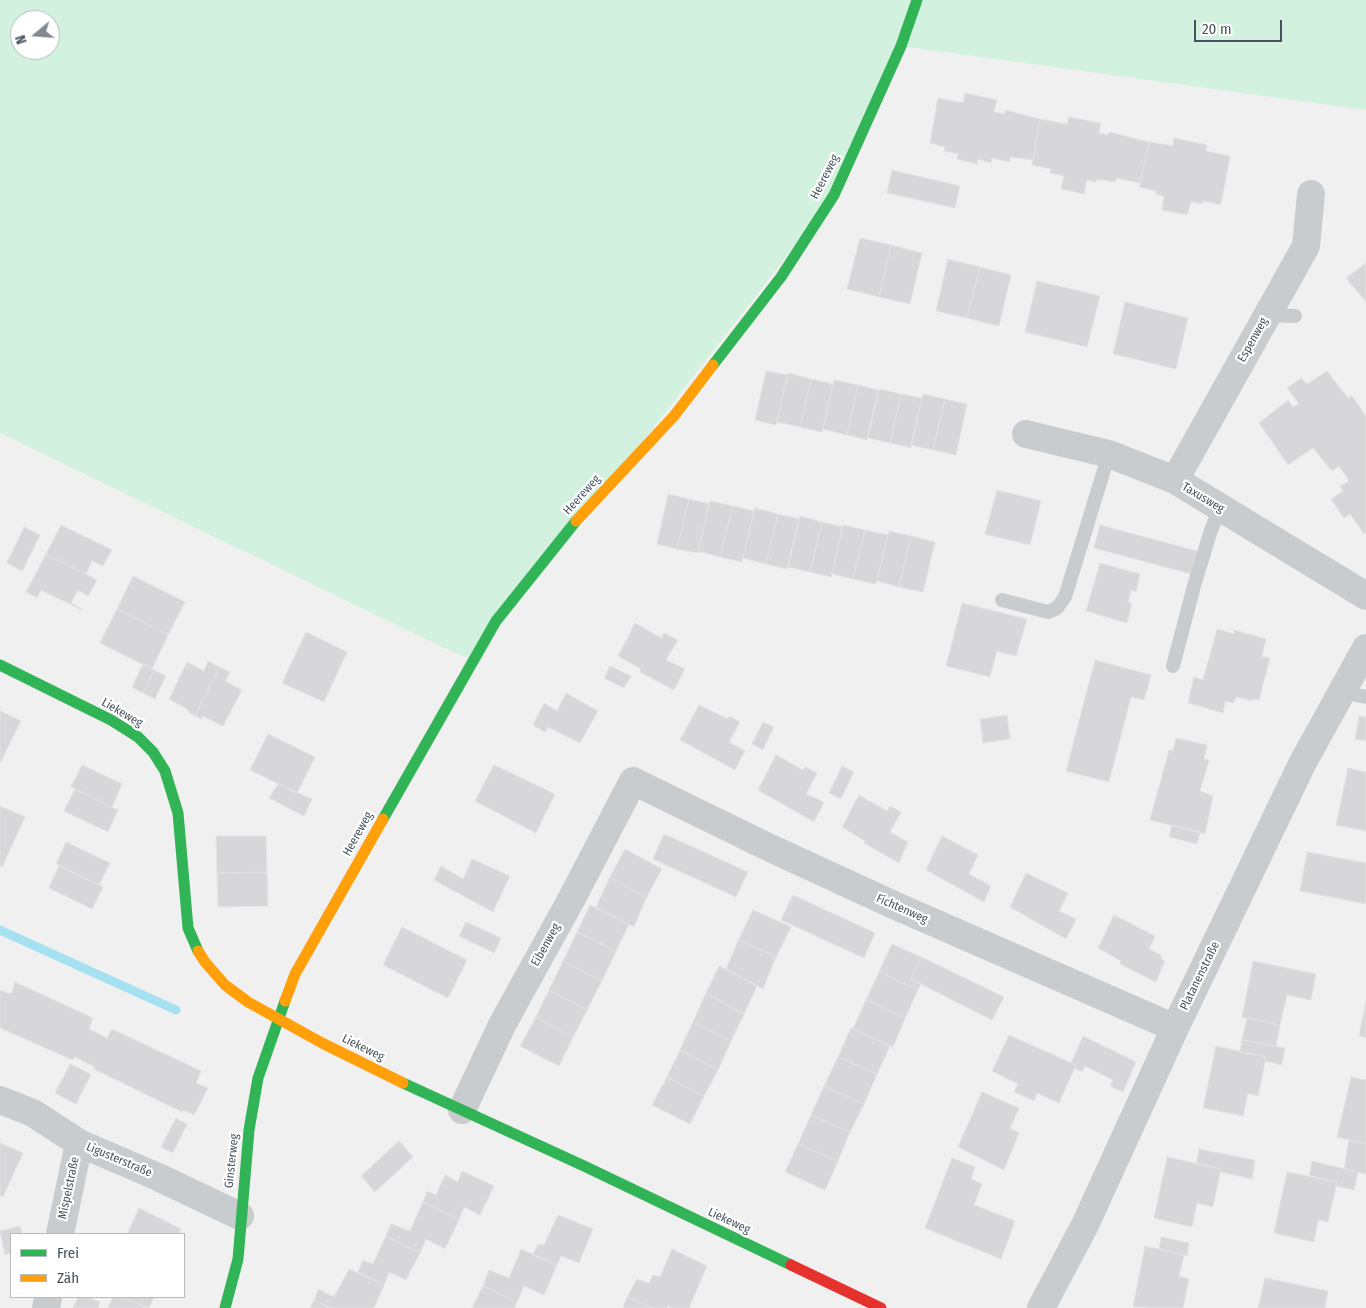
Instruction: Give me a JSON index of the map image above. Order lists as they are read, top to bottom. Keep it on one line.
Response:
{"streets":{"street":["Heereweg","Espenweg","Taxusweg","Liekeweg","Fichtenweg","Eibenweg","Platanenstraße","Ligusterstraße","Ginsterweg","Mispelstraße"]},"crossings":[["Heereweg","Liekeweg"],["Heereweg","Ginsterweg"],["Espenweg","Taxusweg"],["Liekeweg","Eibenweg"],["Liekeweg","Ginsterweg"],["Fichtenweg","Eibenweg"],["Fichtenweg","Platanenstraße"],["Ligusterstraße","Ginsterweg"],["Ligusterstraße","Mispelstraße"]],"legend":["Frei","Zäh"],"scale_bar":"20 m","north":"left"}
